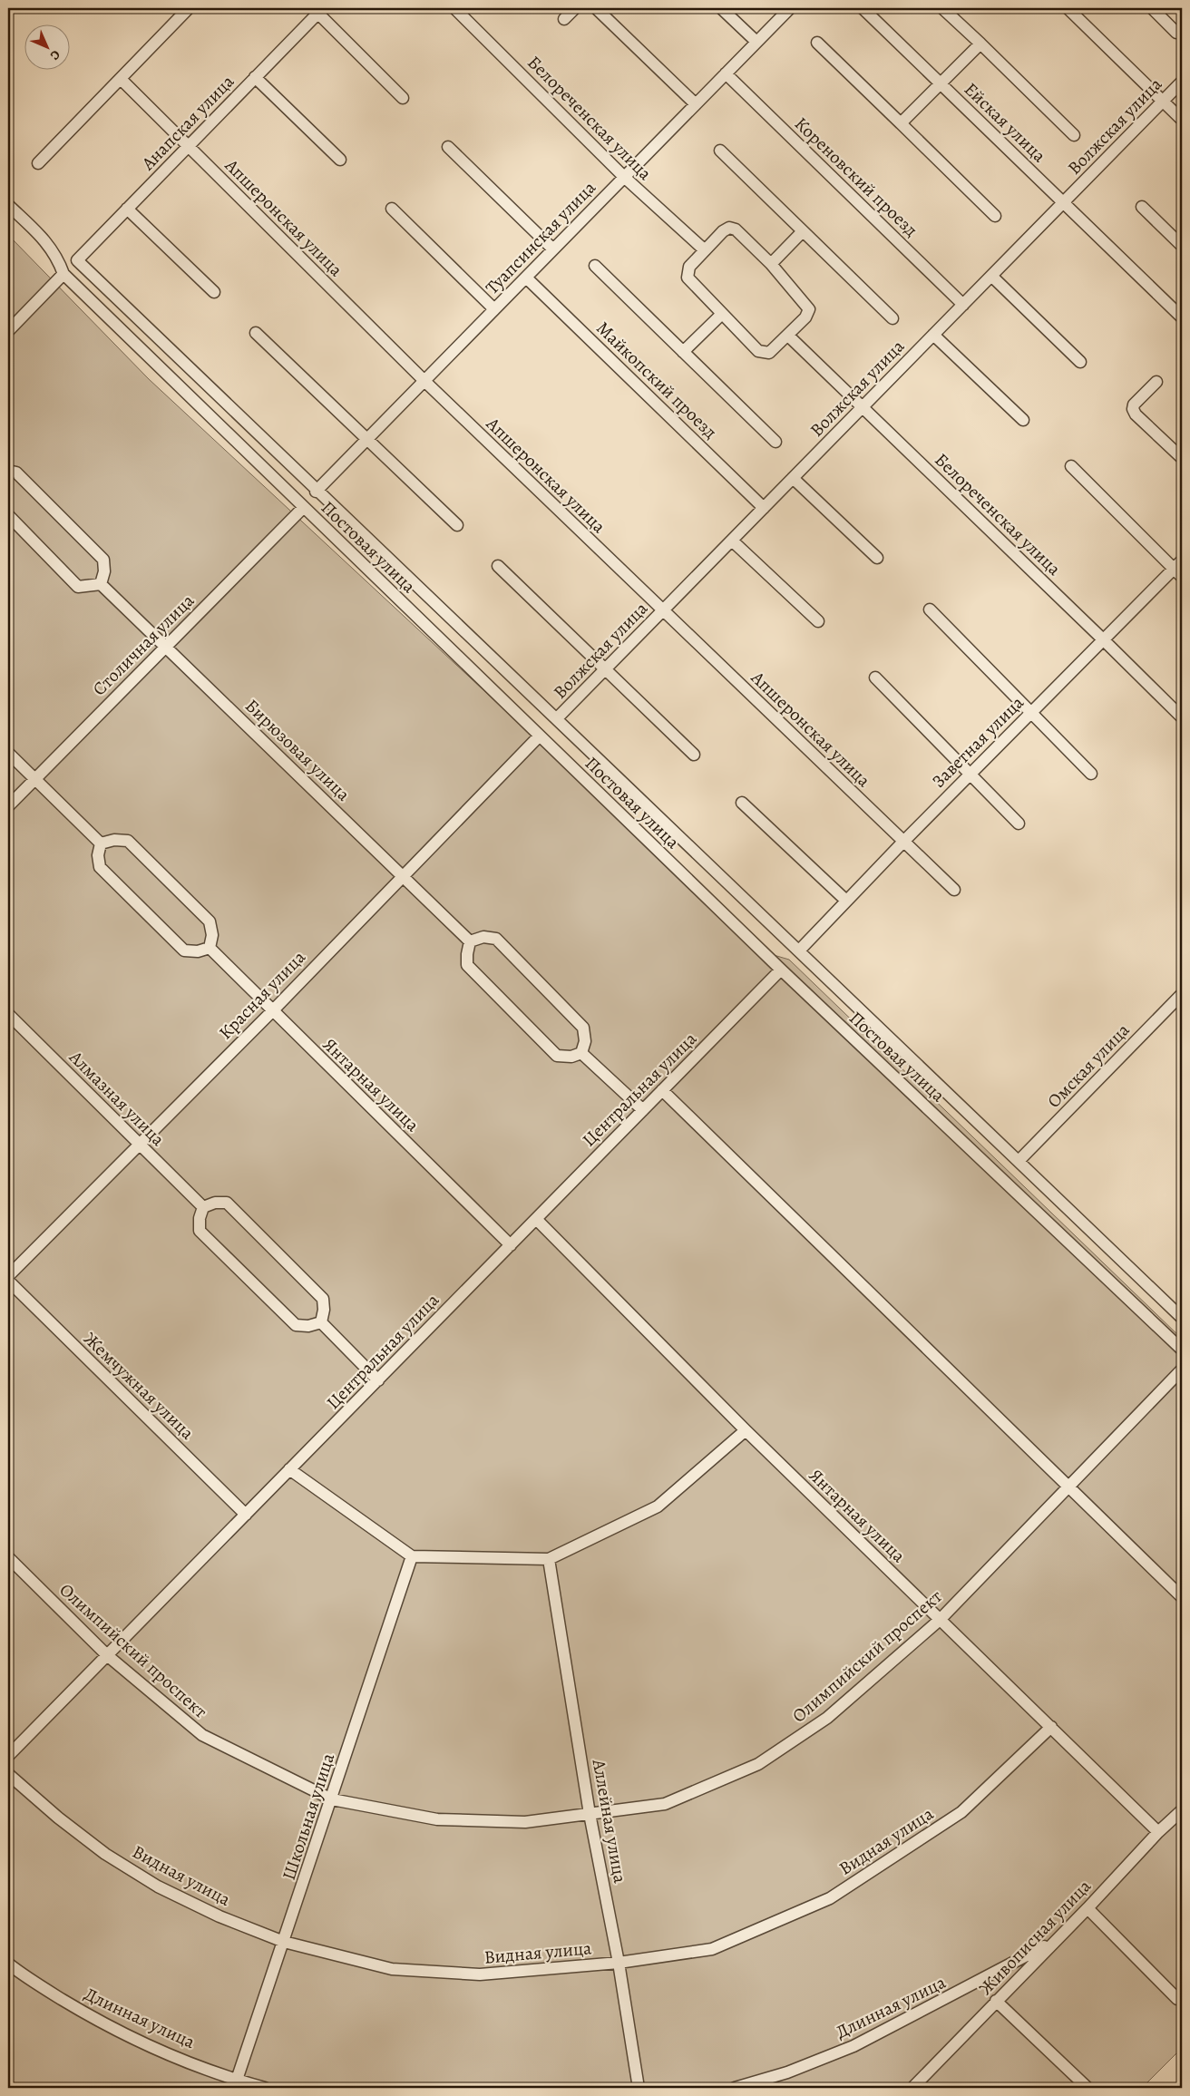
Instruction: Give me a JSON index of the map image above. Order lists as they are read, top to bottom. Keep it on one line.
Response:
{"streets":{"street":["Белореченская улица","Анапская улица","Ейская улица","Волжская улица","Кореновский проезд","Апшеронская улица","Туапсинская улица","Майкопский проезд","Постовая улица","Столичная улица","Заветная улица","Бирюзовая улица","Красная улица","Омская улица","Янтарная улица","Центральная улица","Алмазная улица","Жемчужная улица","Олимпийский проспект","Школьная улица","Аллейная улица","Видная улица","Живописная улица","Длинная улица"]},"crossings":[["Белореченская улица","Волжская улица"],["Белореченская улица","Туапсинская улица"],["Белореченская улица","Заветная улица"],["Анапская улица","Апшеронская улица"],["Анапская улица","Постовая улица"],["Ейская улица","Волжская улица"],["Волжская улица","Кореновский проезд"],["Волжская улица","Апшеронская улица"],["Волжская улица","Майкопский проезд"],["Волжская улица","Постовая улица"],["Кореновский проезд","Туапсинская улица"],["Апшеронская улица","Туапсинская улица"],["Апшеронская улица","Заветная улица"],["Туапсинская улица","Майкопский проезд"],["Туапсинская улица","Постовая улица"],["Постовая улица","Столичная улица"],["Постовая улица","Заветная улица"],["Постовая улица","Красная улица"],["Постовая улица","Омская улица"],["Постовая улица","Центральная улица"],["Столичная улица","Бирюзовая улица"],["Бирюзовая улица","Красная улица"],["Красная улица","Янтарная улица"],["Красная улица","Алмазная улица"],["Янтарная улица","Центральная улица"],["Янтарная улица","Олимпийский проспект"],["Янтарная улица","Видная улица"],["Янтарная улица","Живописная улица"],["Центральная улица","Жемчужная улица"],["Центральная улица","Олимпийский проспект"],["Олимпийский проспект","Школьная улица"],["Олимпийский проспект","Аллейная улица"],["Школьная улица","Видная улица"],["Школьная улица","Длинная улица"],["Аллейная улица","Видная улица"],["Живописная улица","Длинная улица"]],"north":"bottom right"}
